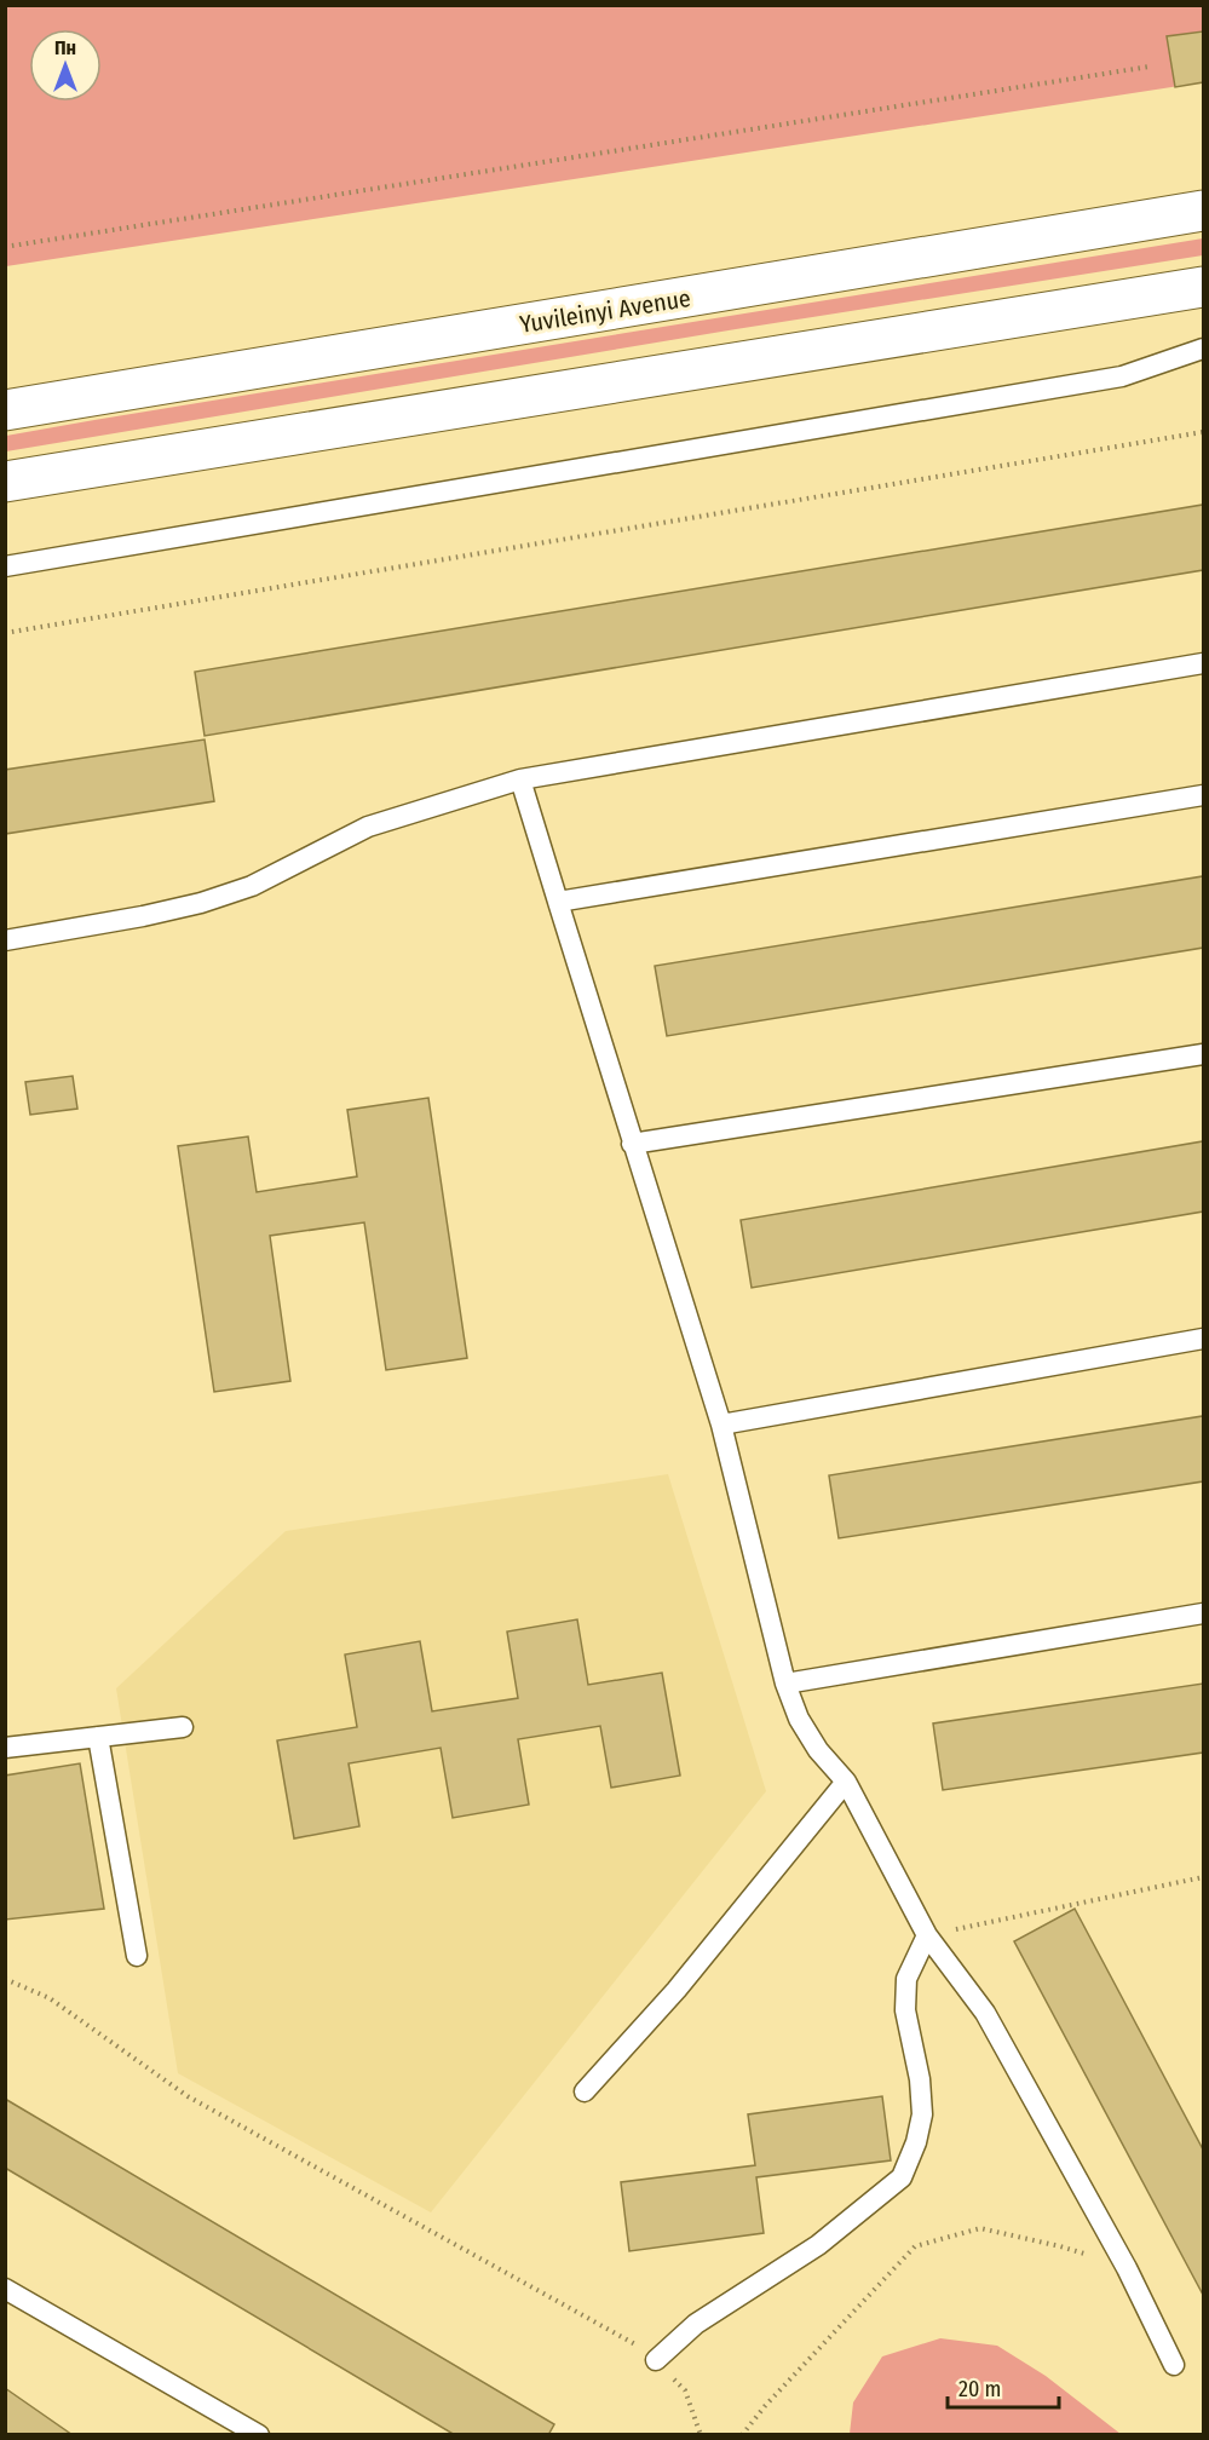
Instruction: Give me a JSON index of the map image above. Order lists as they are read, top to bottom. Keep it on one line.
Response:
{"streets":{"main road":["Yuvileinyi Avenue"]},"scale_bar":"20 m","north":"top"}
